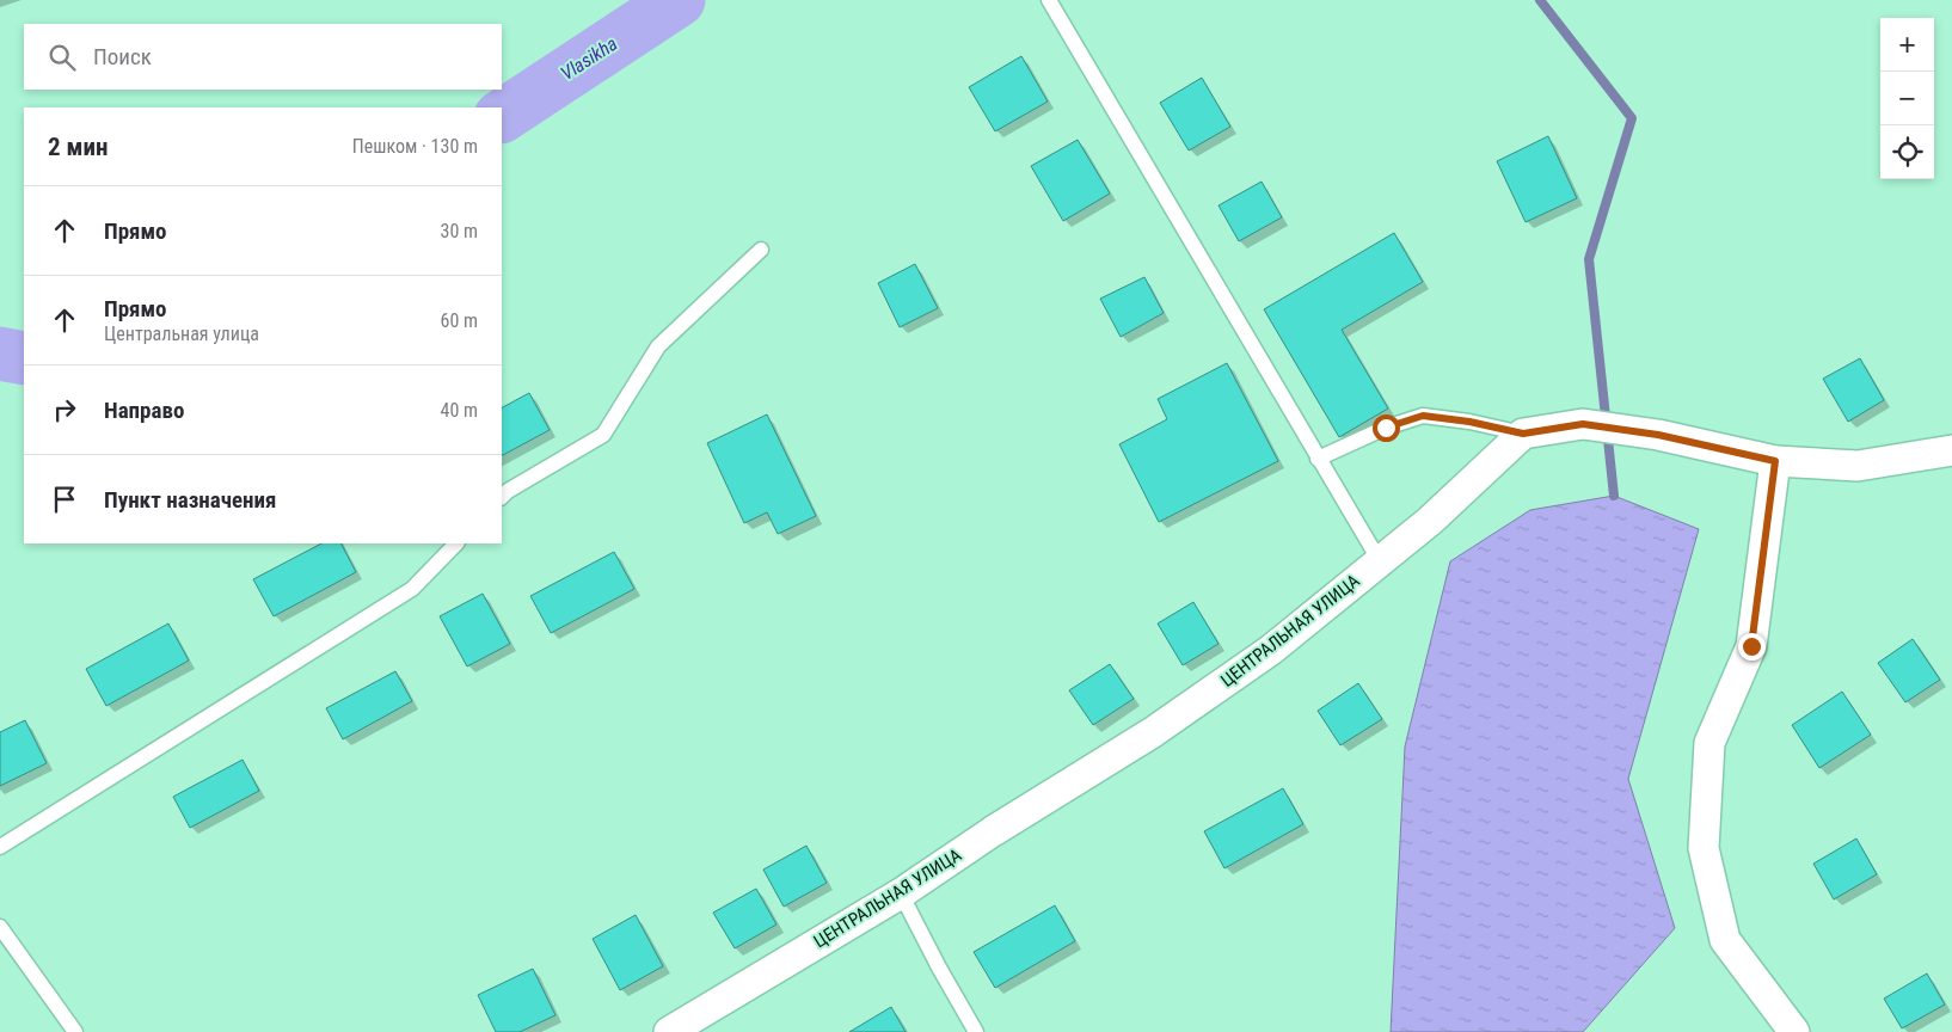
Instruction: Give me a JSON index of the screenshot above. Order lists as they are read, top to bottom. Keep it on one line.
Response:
{"streets":{"street":["ЦЕНТРАЛЬНАЯ УЛИЦА"]},"water":["Vlasikha"],"page":{"map_buttons":["+","−"],"search":"Поиск","heading":["2 мин","Пешком · 130 m"],"list":[["Прямо","30 m"],["Прямо","Центральная улица","60 m"],["Направо","40 m"],"Пункт назначения"]}}
